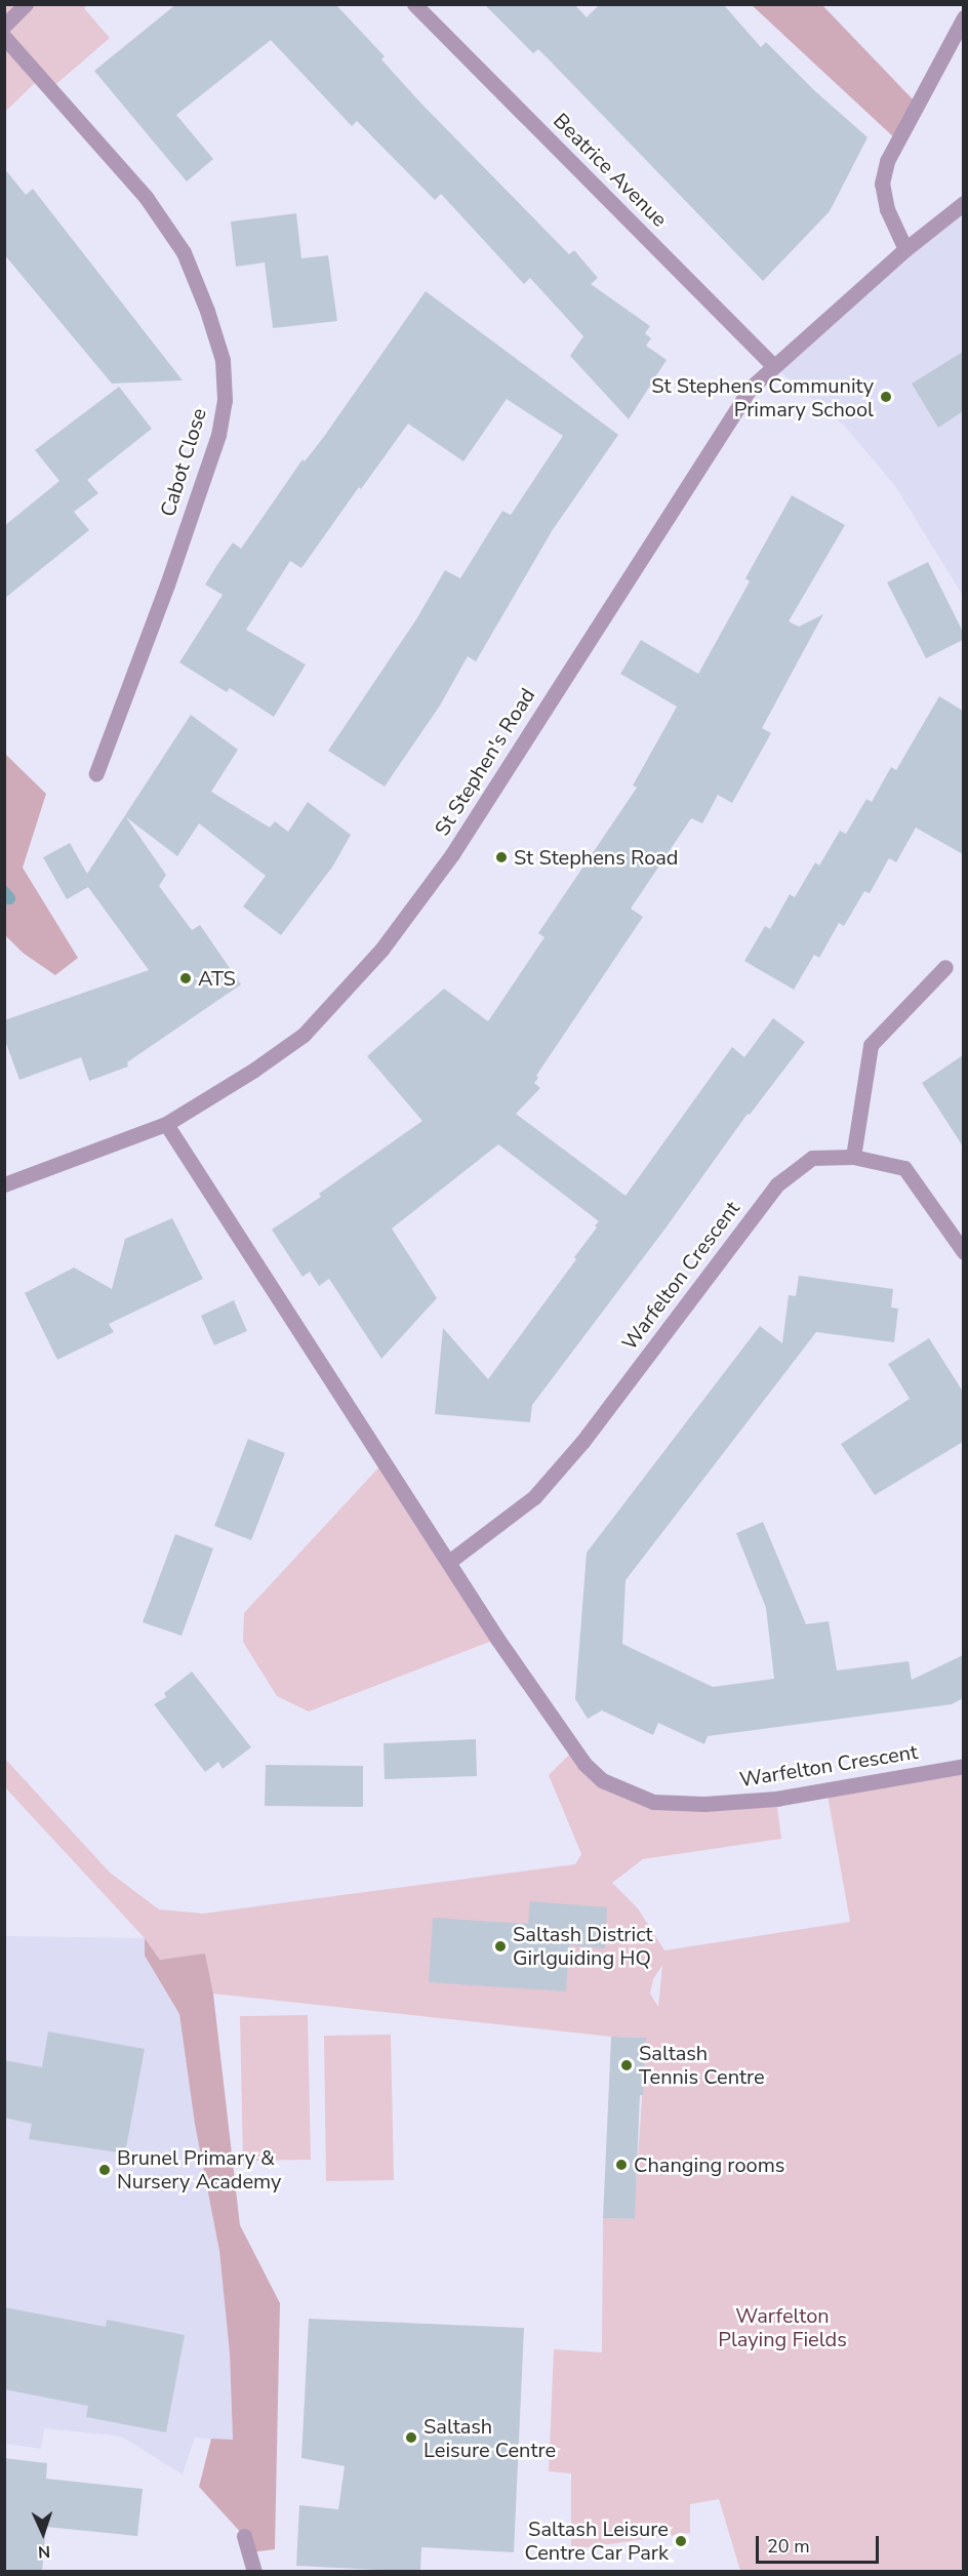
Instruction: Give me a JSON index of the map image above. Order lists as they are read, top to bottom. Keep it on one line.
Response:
{"streets":{"street":["Beatrice Avenue","Cabot Close","St Stephen's Road","Warfelton Crescent"]},"crossings":[["Beatrice Avenue","St Stephen's Road"],["St Stephen's Road","Warfelton Crescent"]],"parks":["Warfelton Playing Fields"],"places":["St Stephens Community Primary School","St Stephens Road","ATS","Saltash District Girlguiding HQ","Saltash Tennis Centre","Changing rooms","Brunel Primary & Nursery Academy","Saltash Leisure Centre","Saltash Leisure Centre Car Park"],"scale_bar":"20 m","north":"bottom"}
